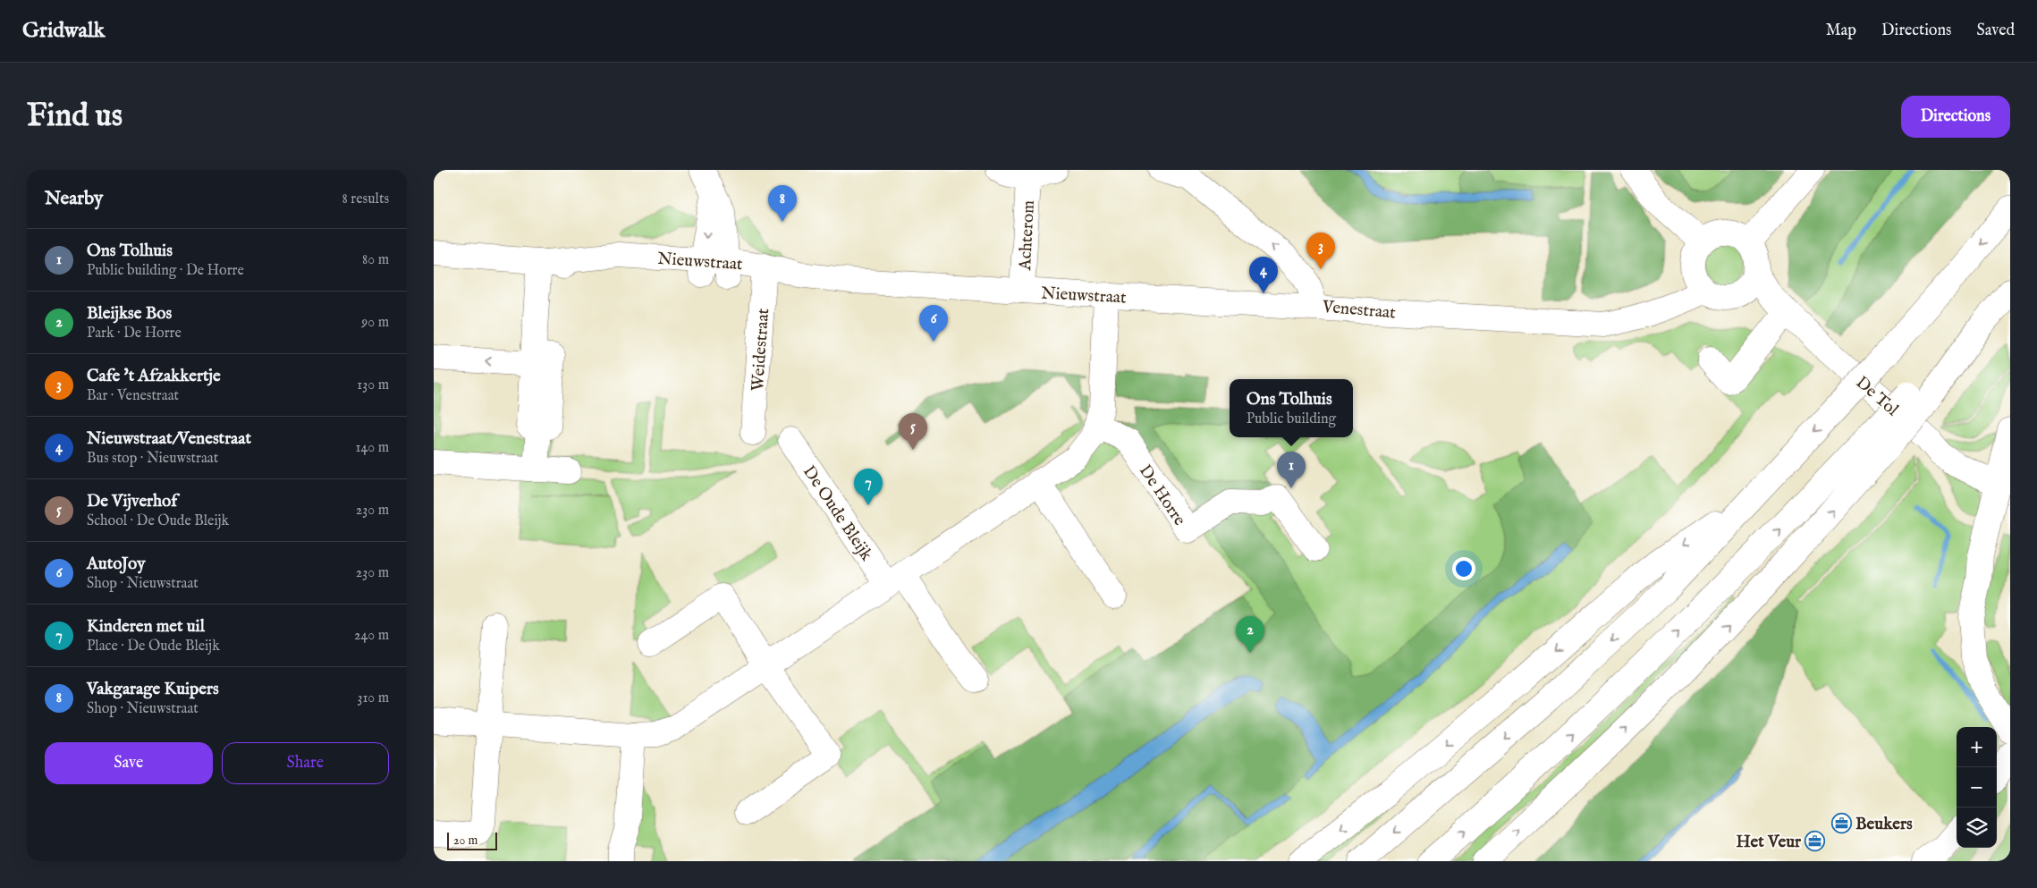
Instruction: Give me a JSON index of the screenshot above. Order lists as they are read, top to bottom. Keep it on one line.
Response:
{"streets":{"main road":["Achterom","Nieuwstraat","Venestraat","Weidestraat","De Tol","De Horre","De Oude Bleijk"]},"crossings":[["Achterom","Nieuwstraat"],["Nieuwstraat","Venestraat"],["Nieuwstraat","Weidestraat"],["Venestraat","De Tol"]],"places":{"office":["Beukers","Het Veur"]},"scale_bar":"20 m","page":{"header":"Gridwalk","nav":["Map","Directions","Saved"],"buttons":["Directions",["Save","Share"]],"title":"Find us","heading":["Nearby","8 results"],"pins":["8","3","4","6","5","1","7","2"],"list":[{"mark":"1","name":"Ons Tolhuis","note":"Public building · De Horre","value":"80 m"},{"mark":"2","name":"Bleijkse Bos","note":"Park · De Horre","value":"90 m"},{"mark":"3","name":"Cafe 't Afzakkertje","note":"Bar · Venestraat","value":"130 m"},{"mark":"4","name":"Nieuwstraat/Venestraat","note":"Bus stop · Nieuwstraat","value":"140 m"},{"mark":"5","name":"De Vijverhof","note":"School · De Oude Bleijk","value":"230 m"},{"mark":"6","name":"AutoJoy","note":"Shop · Nieuwstraat","value":"230 m"},{"mark":"7","name":"Kinderen met uil","note":"Place · De Oude Bleijk","value":"240 m"},{"mark":"8","name":"Vakgarage Kuipers","note":"Shop · Nieuwstraat","value":"310 m"}],"popup":["Ons Tolhuis","Public building"],"map_buttons":["+","−"],"scale":"20 m"}}
